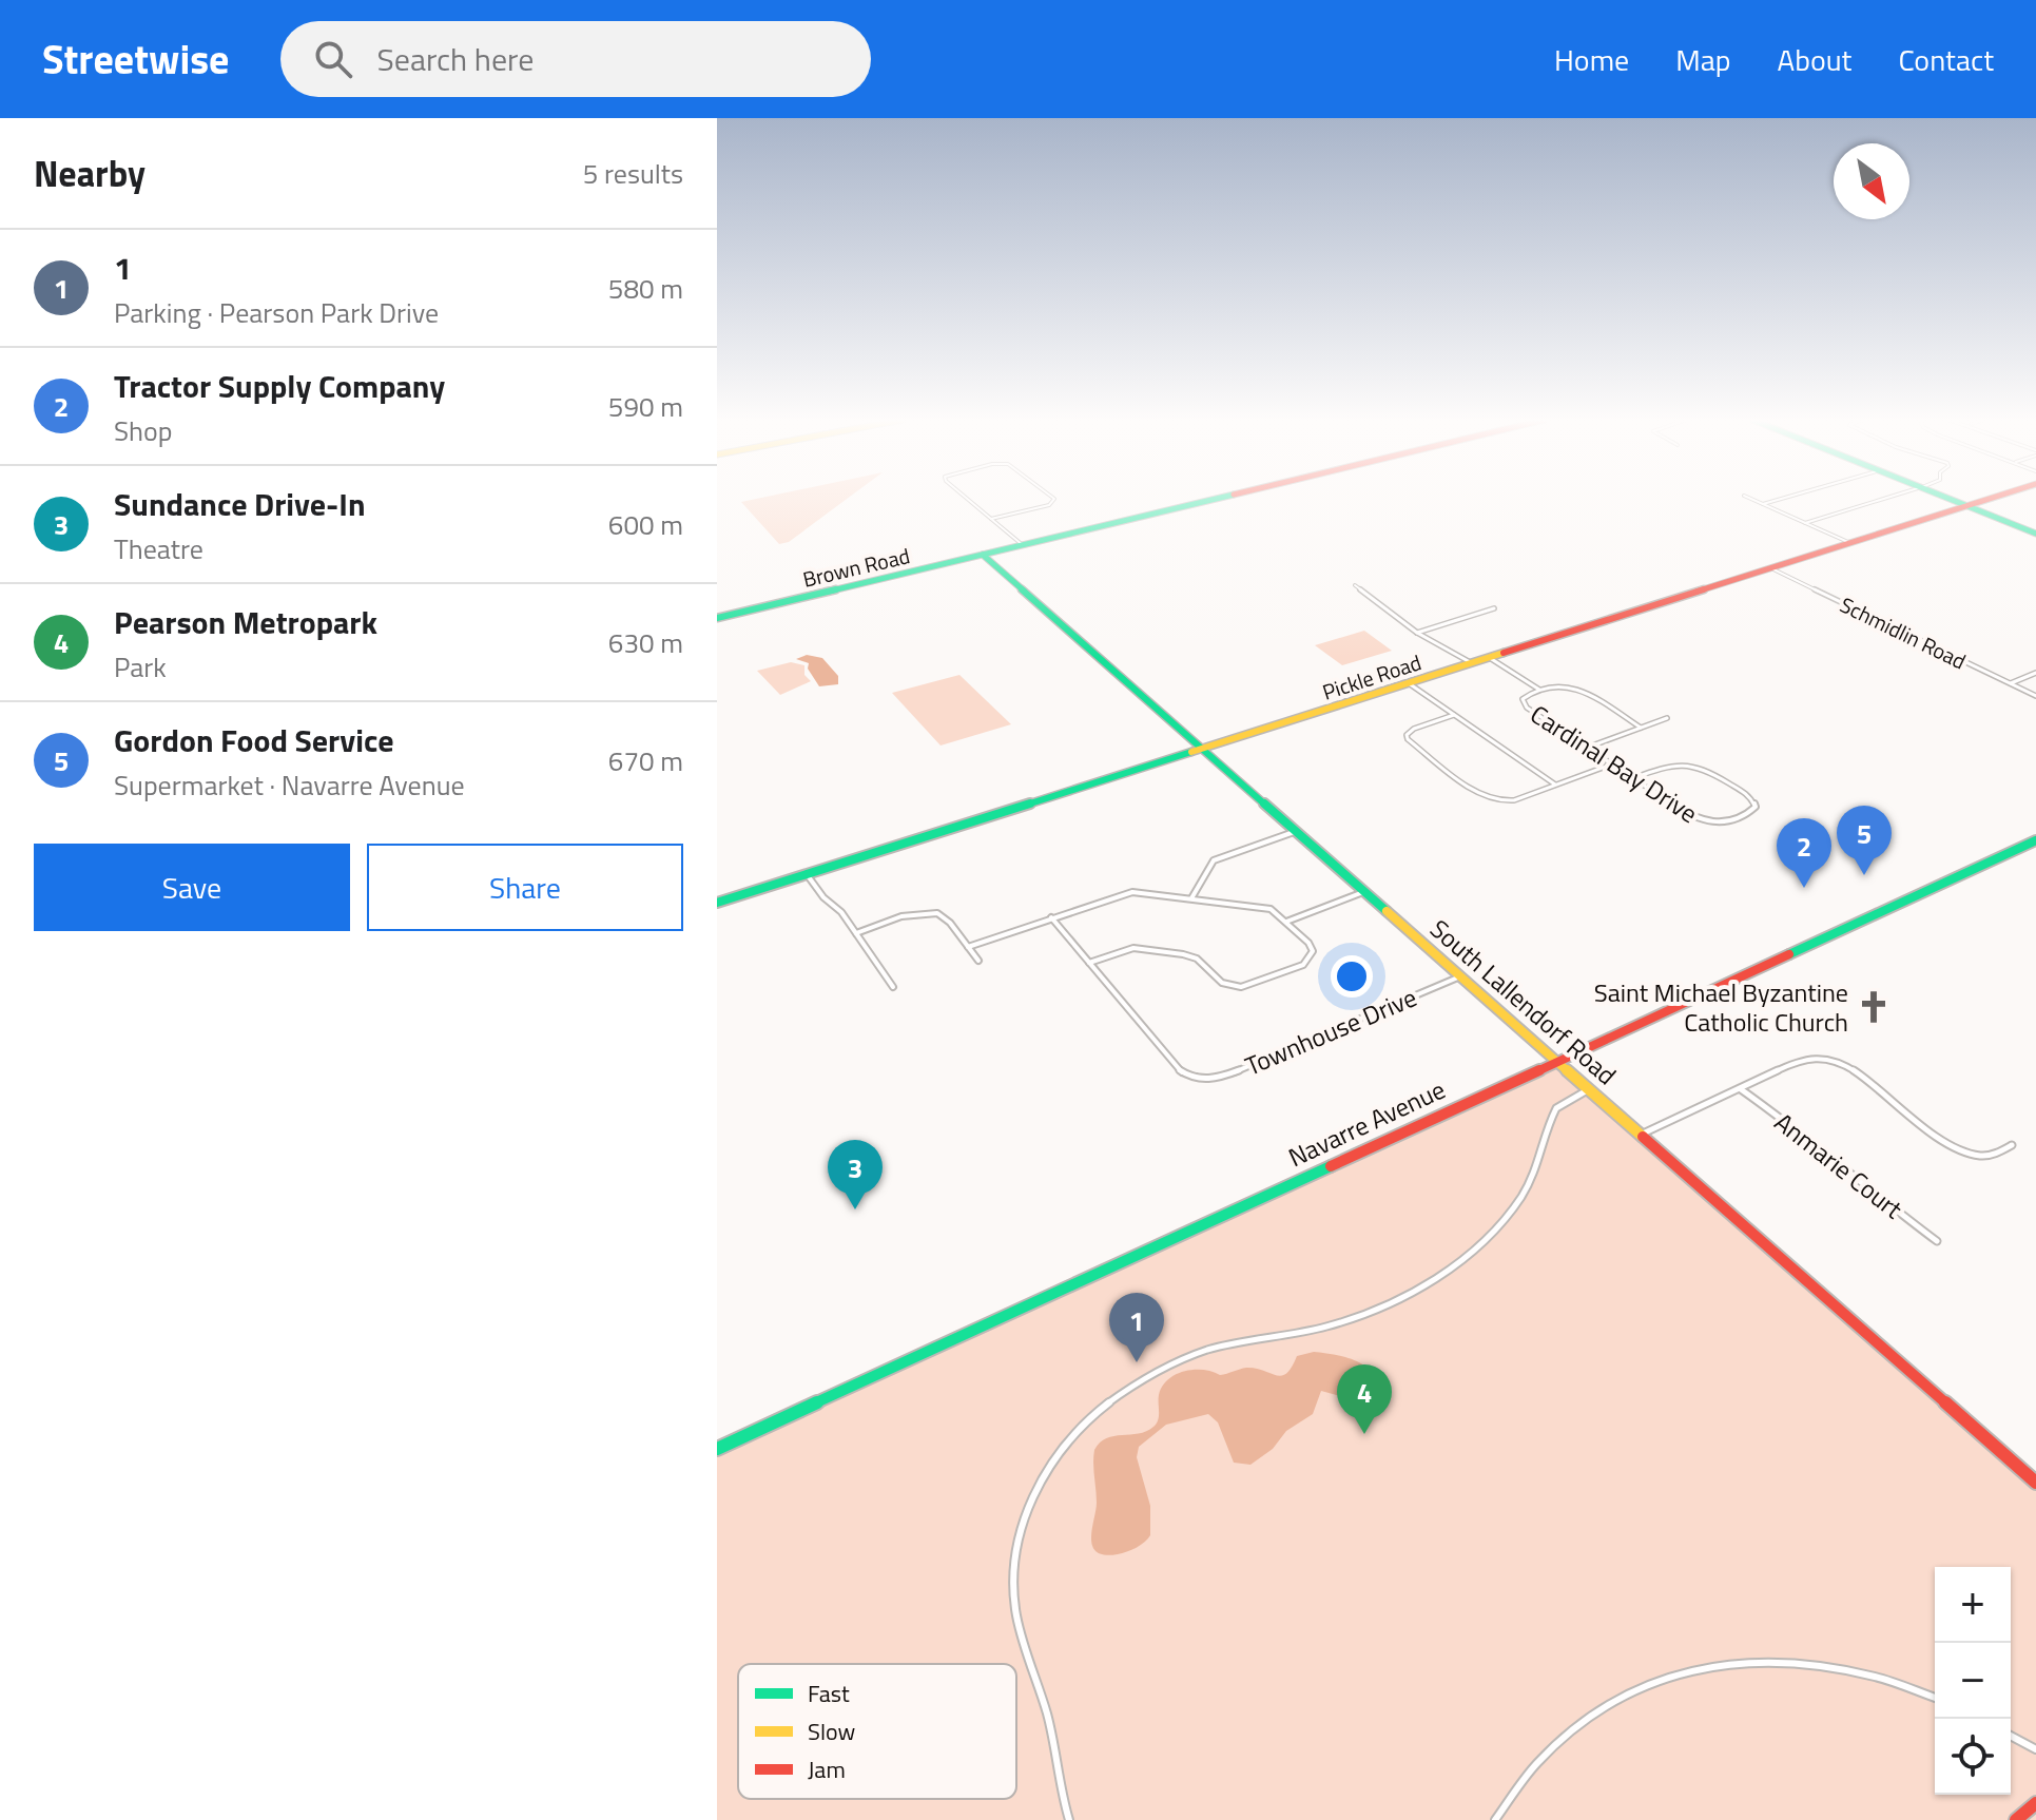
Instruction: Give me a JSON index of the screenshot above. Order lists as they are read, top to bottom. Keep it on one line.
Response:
{"streets":{"main road":["Brown Road","Pickle Road","South Lallendorf Road","Navarre Avenue"],"street":["Schmidlin Road","Cardinal Bay Drive","Townhouse Drive","Anmarie Court"]},"crossings":[["Brown Road","South Lallendorf Road"],["Schmidlin Road","Pickle Road"],["Pickle Road","Cardinal Bay Drive"],["Pickle Road","South Lallendorf Road"],["South Lallendorf Road","Townhouse Drive"],["South Lallendorf Road","Navarre Avenue"]],"places":{"church":["Saint Michael Byzantine Catholic Church"]},"legend":["Fast","Slow","Jam"],"north":"bottom right","page":{"header":"Streetwise","search":"Search here","nav":["Home","Map","About","Contact"],"heading":["Nearby","5 results"],"list":[{"mark":"1","name":"1","note":"Parking · Pearson Park Drive","value":"580 m"},{"mark":"2","name":"Tractor Supply Company","note":"Shop","value":"590 m"},{"mark":"3","name":"Sundance Drive-In","note":"Theatre","value":"600 m"},{"mark":"4","name":"Pearson Metropark","note":"Park","value":"630 m"},{"mark":"5","name":"Gordon Food Service","note":"Supermarket · Navarre Avenue","value":"670 m"}],"pins":["5","2","3","1","4"],"buttons":["Save","Share"],"map_buttons":["+","−"]}}
